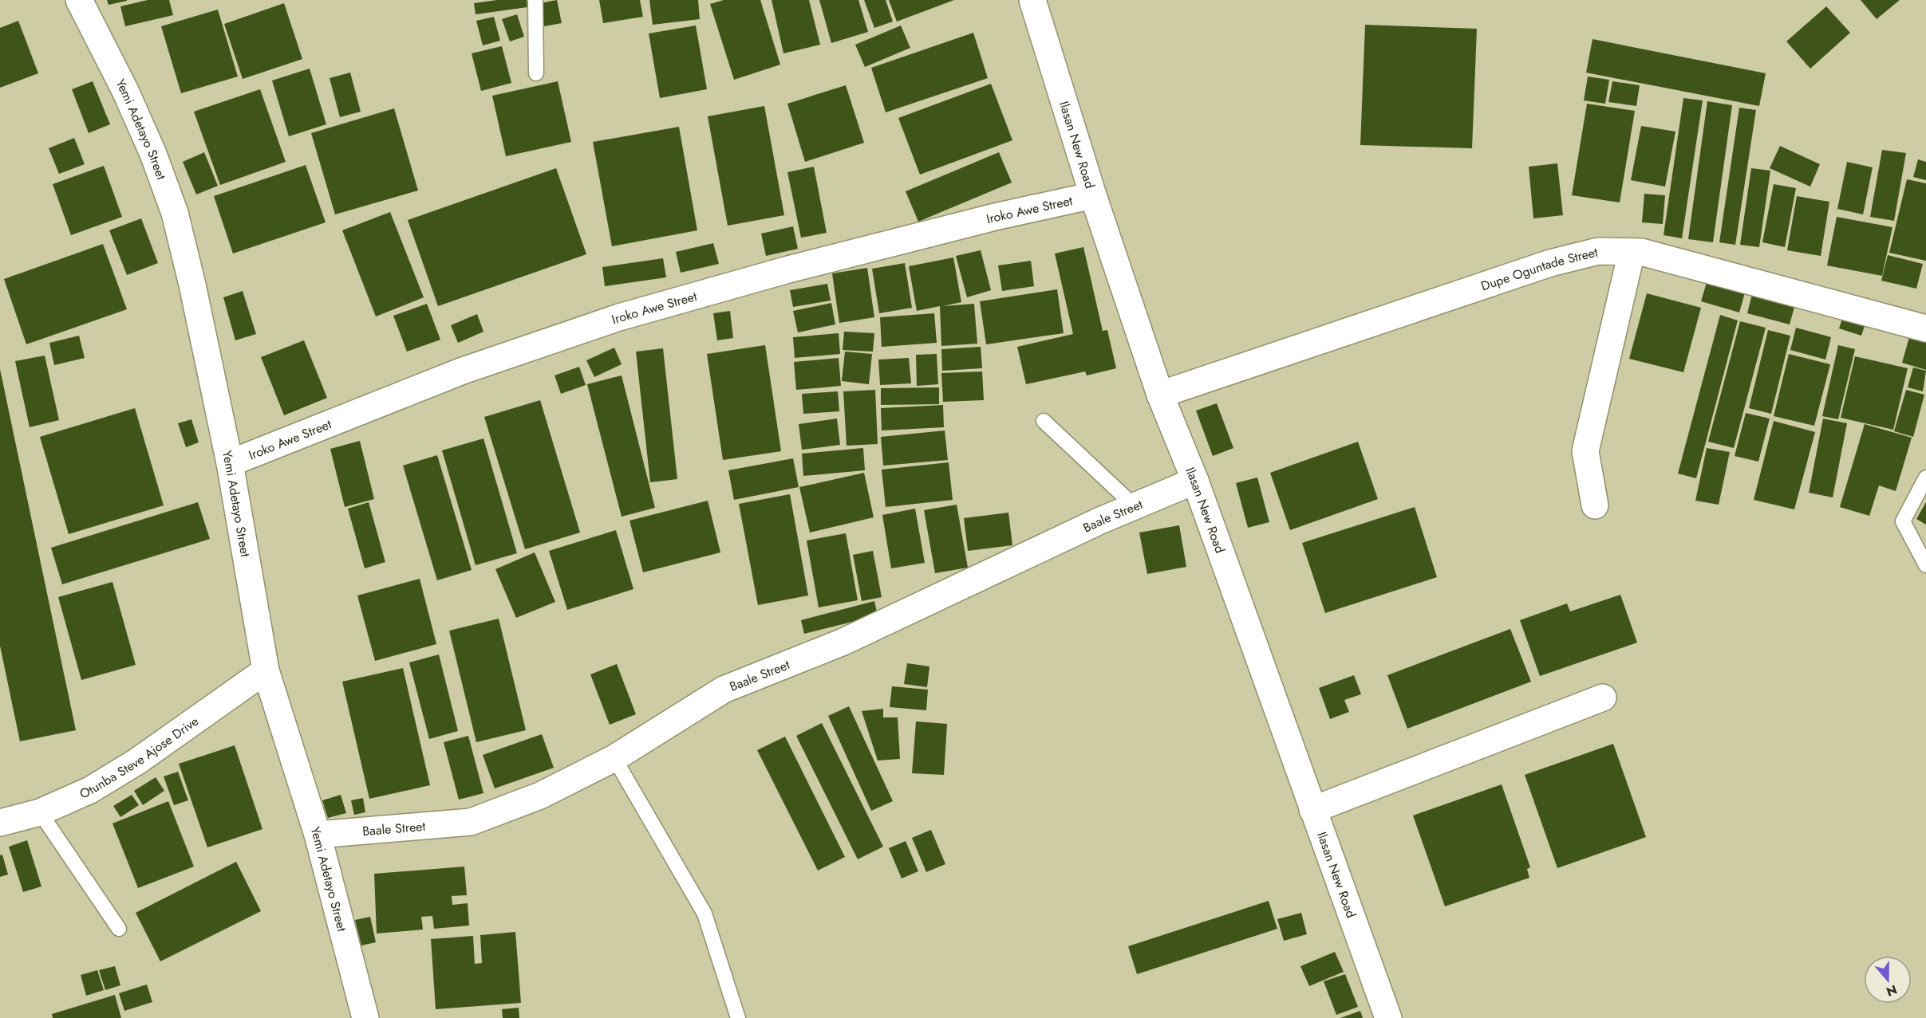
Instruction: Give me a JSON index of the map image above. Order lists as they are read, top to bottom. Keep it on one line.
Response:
{"streets":{"street":["Yemi Adetayo Street","Ilasan New Road","Iroko Awe Street","Dupe Oguntade Street","Baale Street","Otunba Steve Ajose Drive"]},"crossings":[["Yemi Adetayo Street","Iroko Awe Street"],["Yemi Adetayo Street","Baale Street"],["Yemi Adetayo Street","Otunba Steve Ajose Drive"],["Ilasan New Road","Iroko Awe Street"],["Ilasan New Road","Dupe Oguntade Street"],["Ilasan New Road","Baale Street"]],"north":"bottom"}
